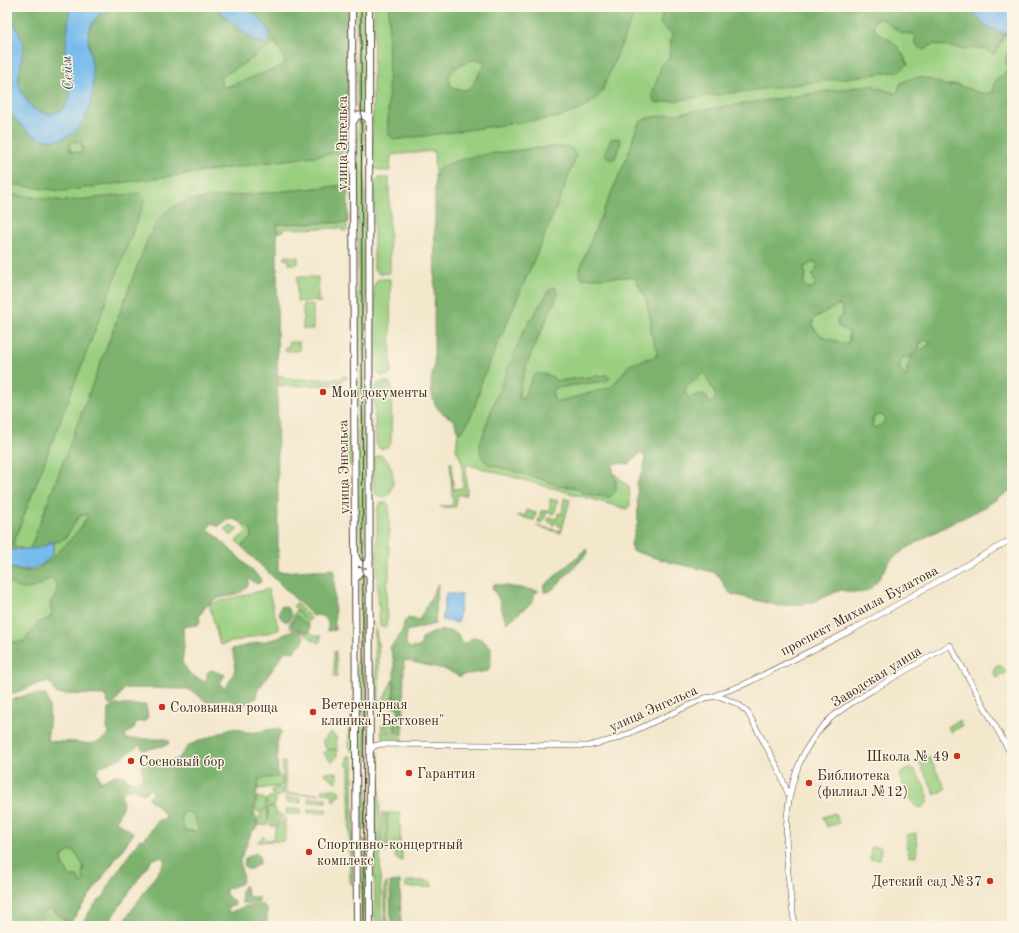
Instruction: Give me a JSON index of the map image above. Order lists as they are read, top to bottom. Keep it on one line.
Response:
{"streets":{"main road":["улица Энгельса"],"street":["проспект Михаила Булатова","Заводская улица"]},"crossings":[["улица Энгельса","проспект Михаила Булатова"],["улица Энгельса","Заводская улица"]],"water":["Сейм"],"places":["Мои документы","Соловьиная роща","Ветеренарная клиника \"Бетховен\"","Школа № 49","Сосновый бор","Гарантия","Библиотека (филиал №12)","Спортивно-концертный комплекс","Детский сад №37"]}
